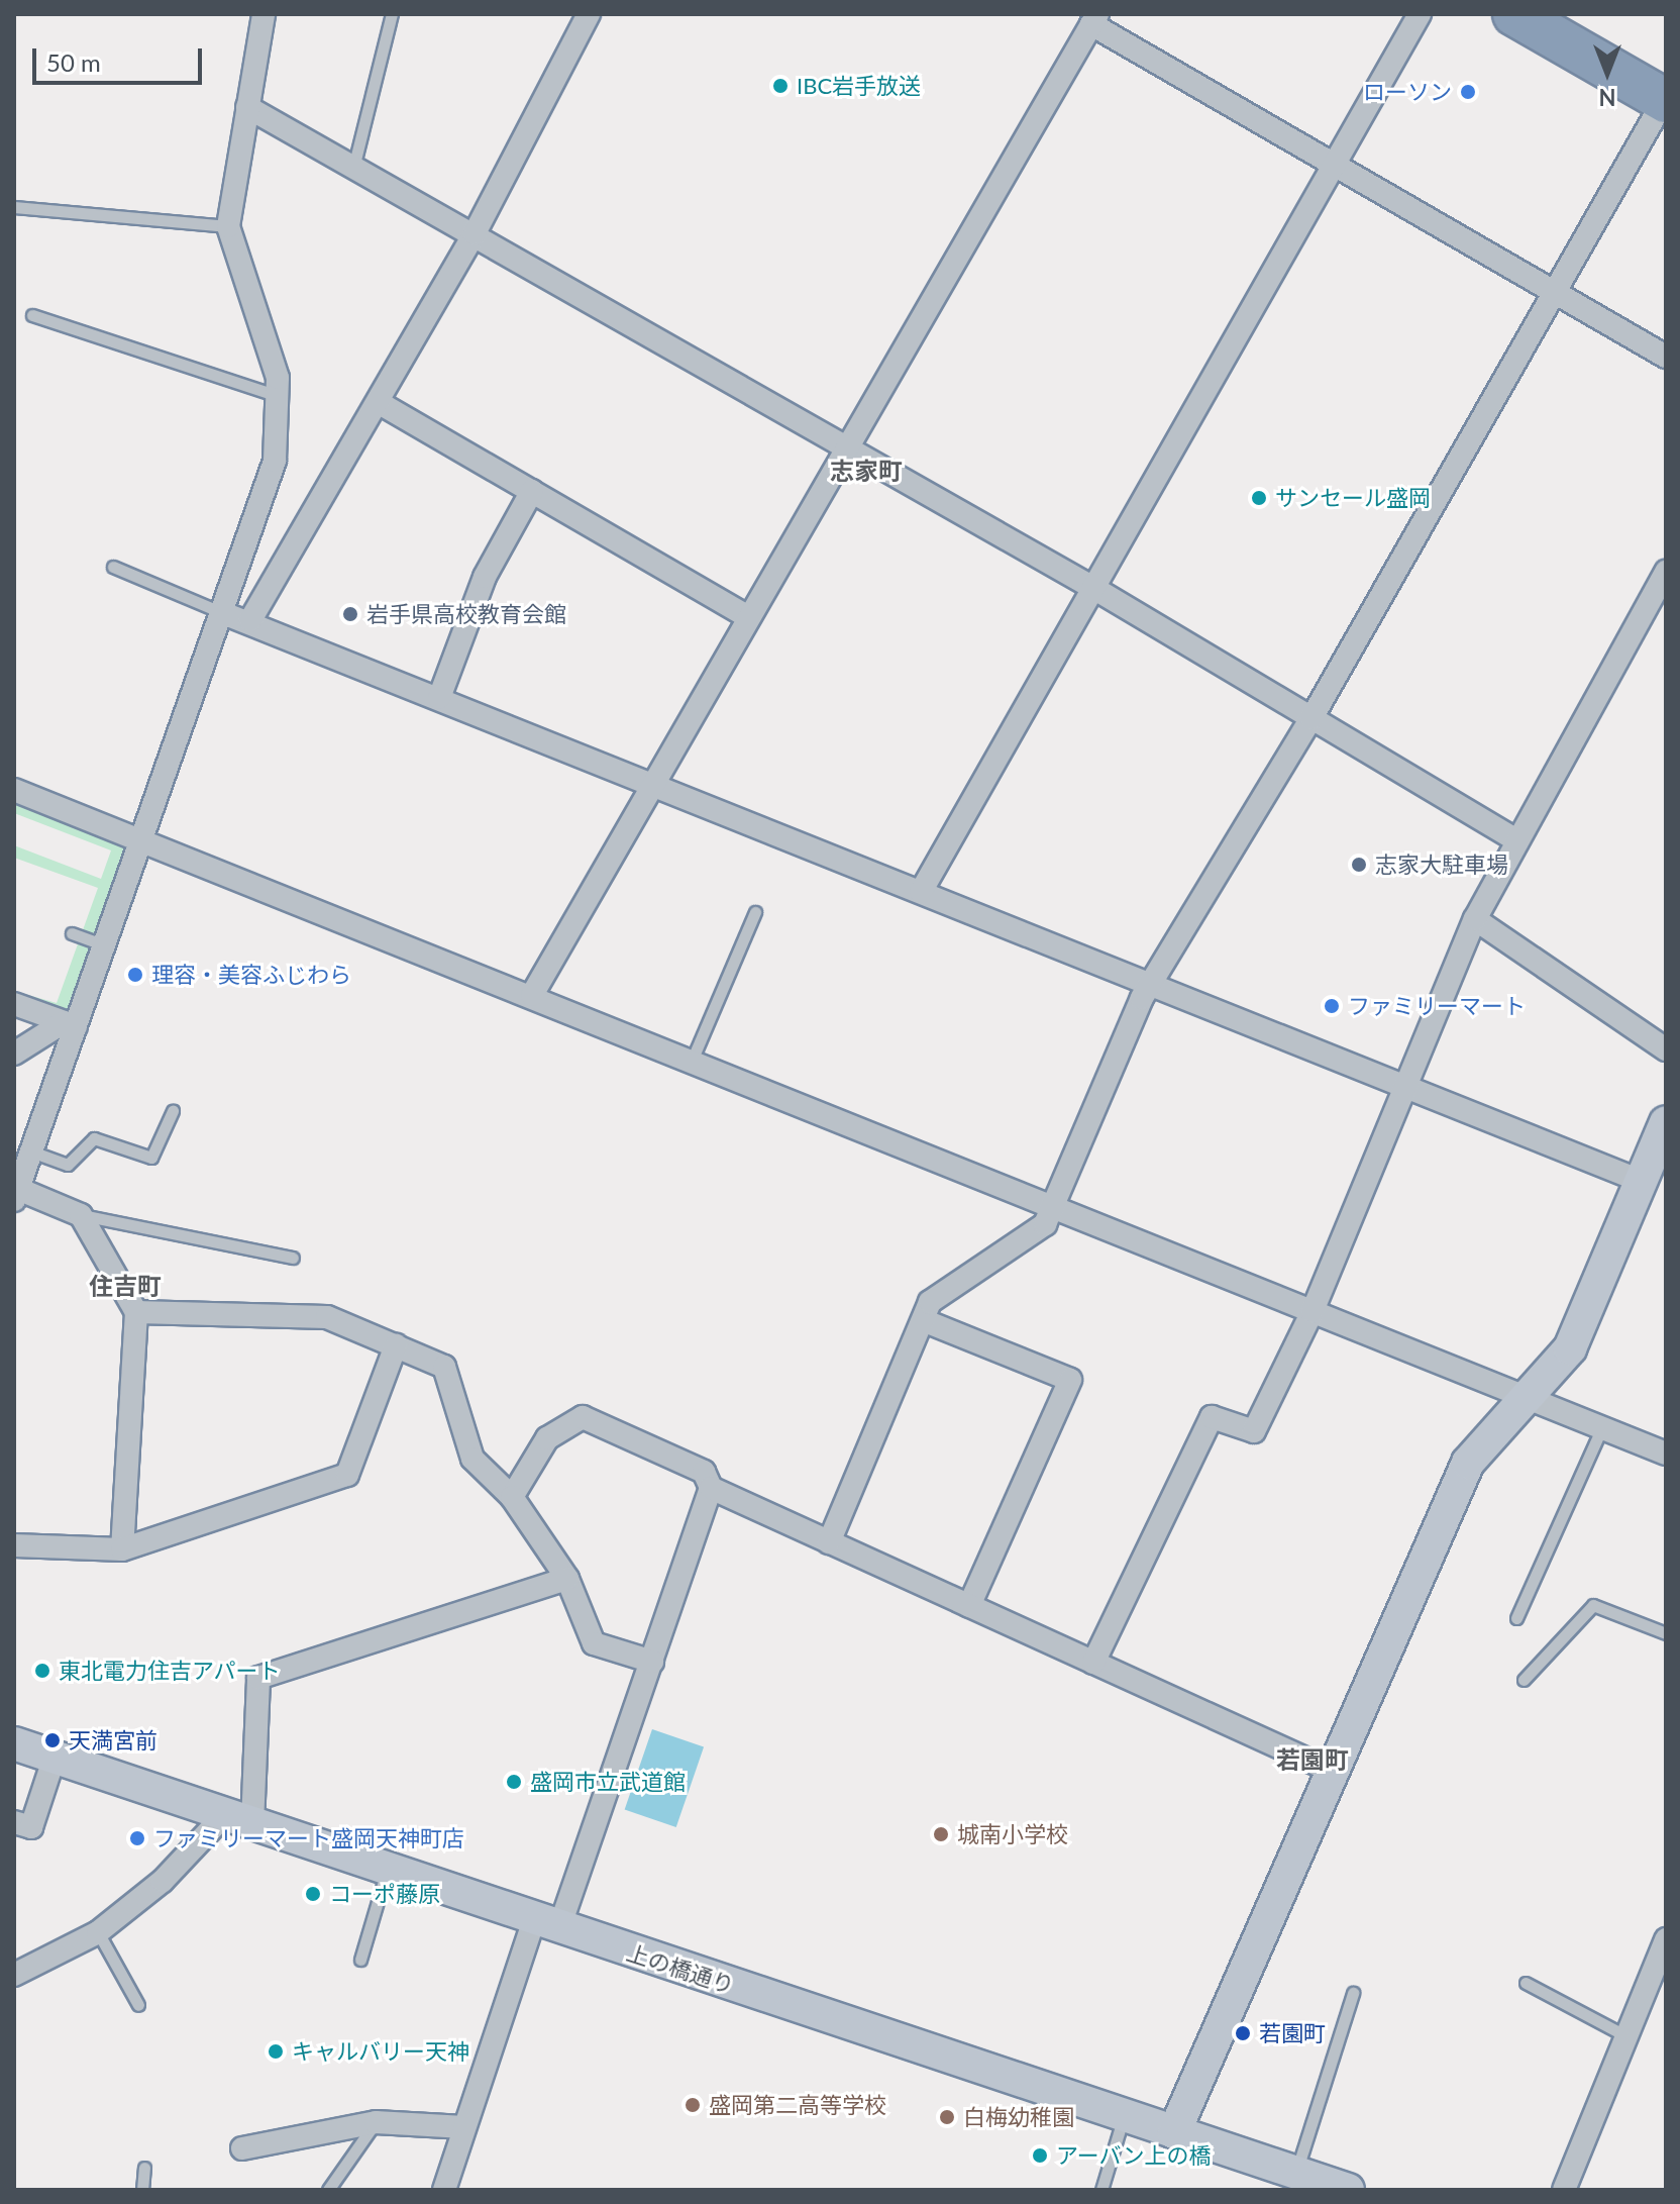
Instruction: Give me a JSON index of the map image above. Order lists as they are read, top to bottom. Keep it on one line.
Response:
{"streets":{"street":["上の橋通り"]},"districts":["志家町","住吉町","若園町"],"places":["IBC岩手放送","ローソン","サンセール盛岡","岩手県高校教育会館","志家大駐車場","理容・美容ふじわら","ファミリーマート","東北電力住吉アパート","天満宮前","盛岡市立武道館","城南小学校","ファミリーマート盛岡天神町店","コーポ藤原","若園町","キャルバリー天神","盛岡第二高等学校","白梅幼稚園","アーバン上の橋"],"scale_bar":"50 m","north":"bottom"}
